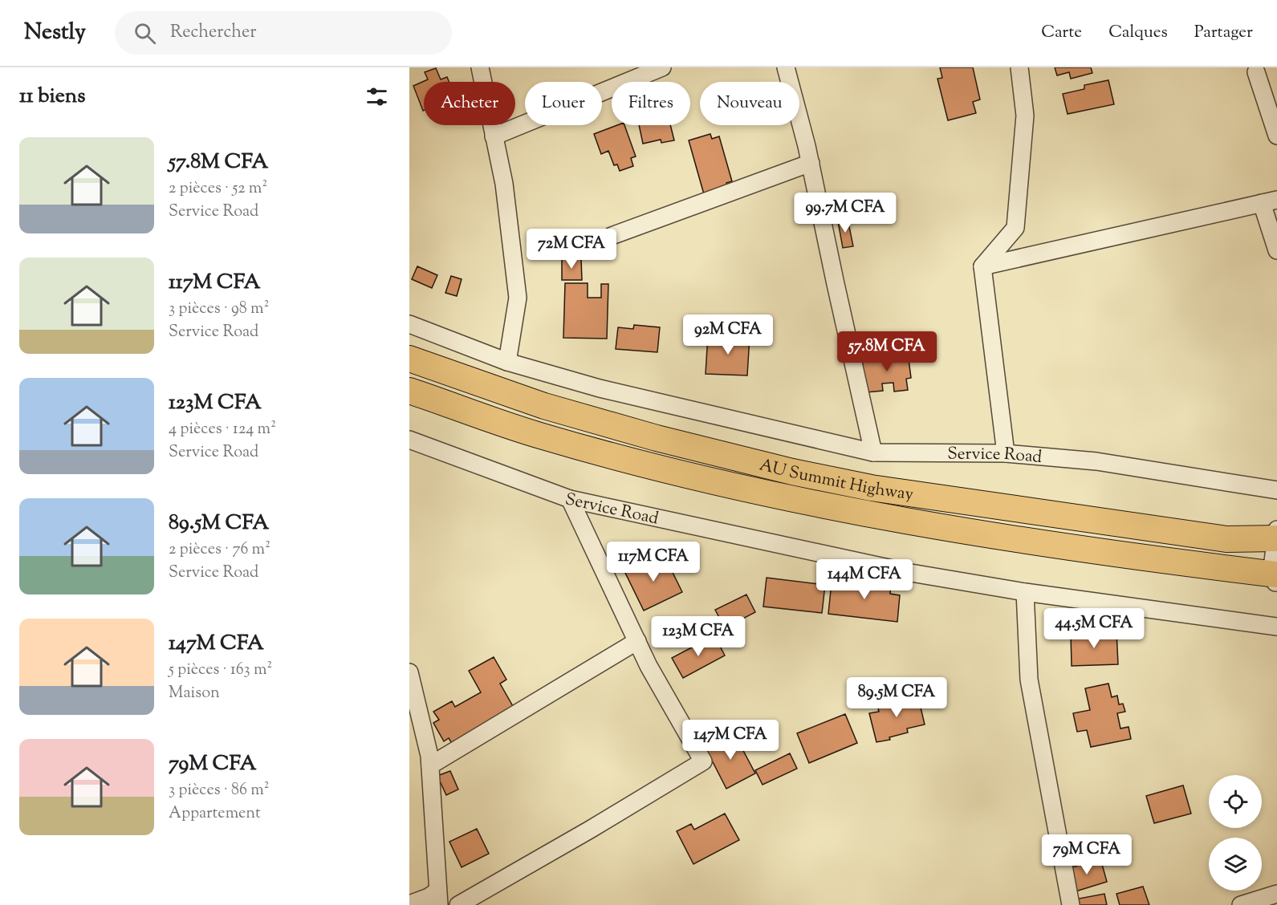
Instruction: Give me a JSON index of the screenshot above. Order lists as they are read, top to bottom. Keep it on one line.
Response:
{"streets":{"main road":["AU Summit Highway"],"street":["Service Road"]},"page":{"header":"Nestly","search":"Rechercher","nav":["Carte","Calques","Partager"],"heading":"11 biens","chip":["Acheter","Louer","Filtres","Nouveau"],"list":[{"name":"57.8M CFA","note":"2 pièces · 52 m² · Service Road"},{"name":"117M CFA","note":"3 pièces · 98 m² · Service Road"},{"name":"123M CFA","note":"4 pièces · 124 m² · Service Road"},{"name":"89.5M CFA","note":"2 pièces · 76 m² · Service Road"},{"name":"147M CFA","note":"5 pièces · 163 m² · Maison"},{"name":"79M CFA","note":"3 pièces · 86 m² · Appartement"}],"price":["99.7M CFA","72M CFA","92M CFA","57.8M CFA","117M CFA","144M CFA","44.5M CFA","123M CFA","89.5M CFA","147M CFA","79M CFA"]}}
